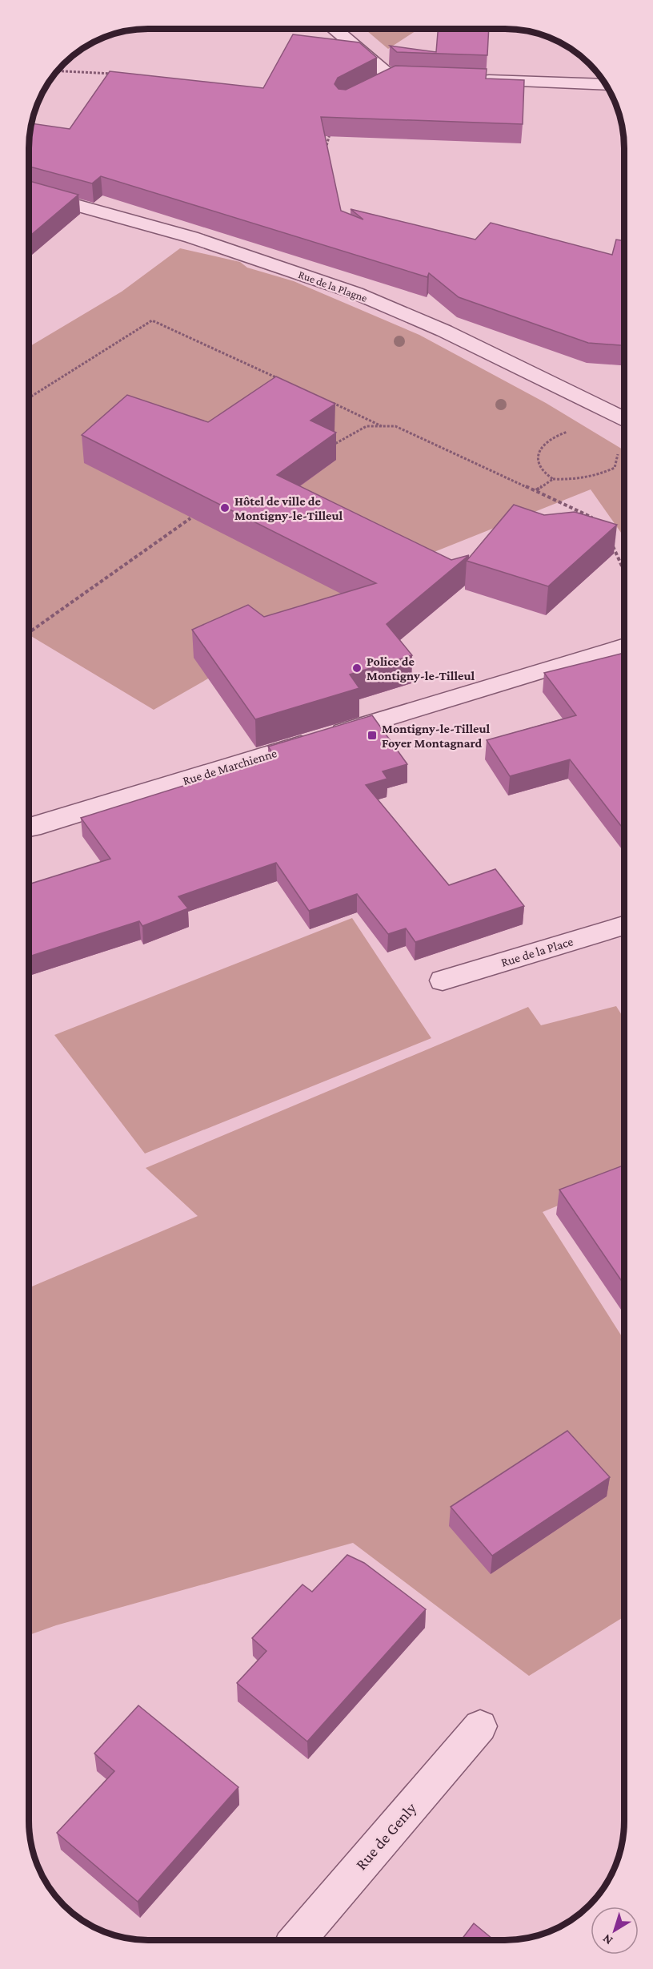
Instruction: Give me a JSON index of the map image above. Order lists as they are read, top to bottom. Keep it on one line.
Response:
{"streets":{"street":["Rue de la Plagne","Rue de Marchienne","Rue de la Place","Rue de Genly"]},"places":{"other":["Hôtel de ville de Montigny-le-Tilleul","Police de Montigny-le-Tilleul"],"transit":["Montigny-le-Tilleul Foyer Montagnard"]},"north":"bottom left"}
